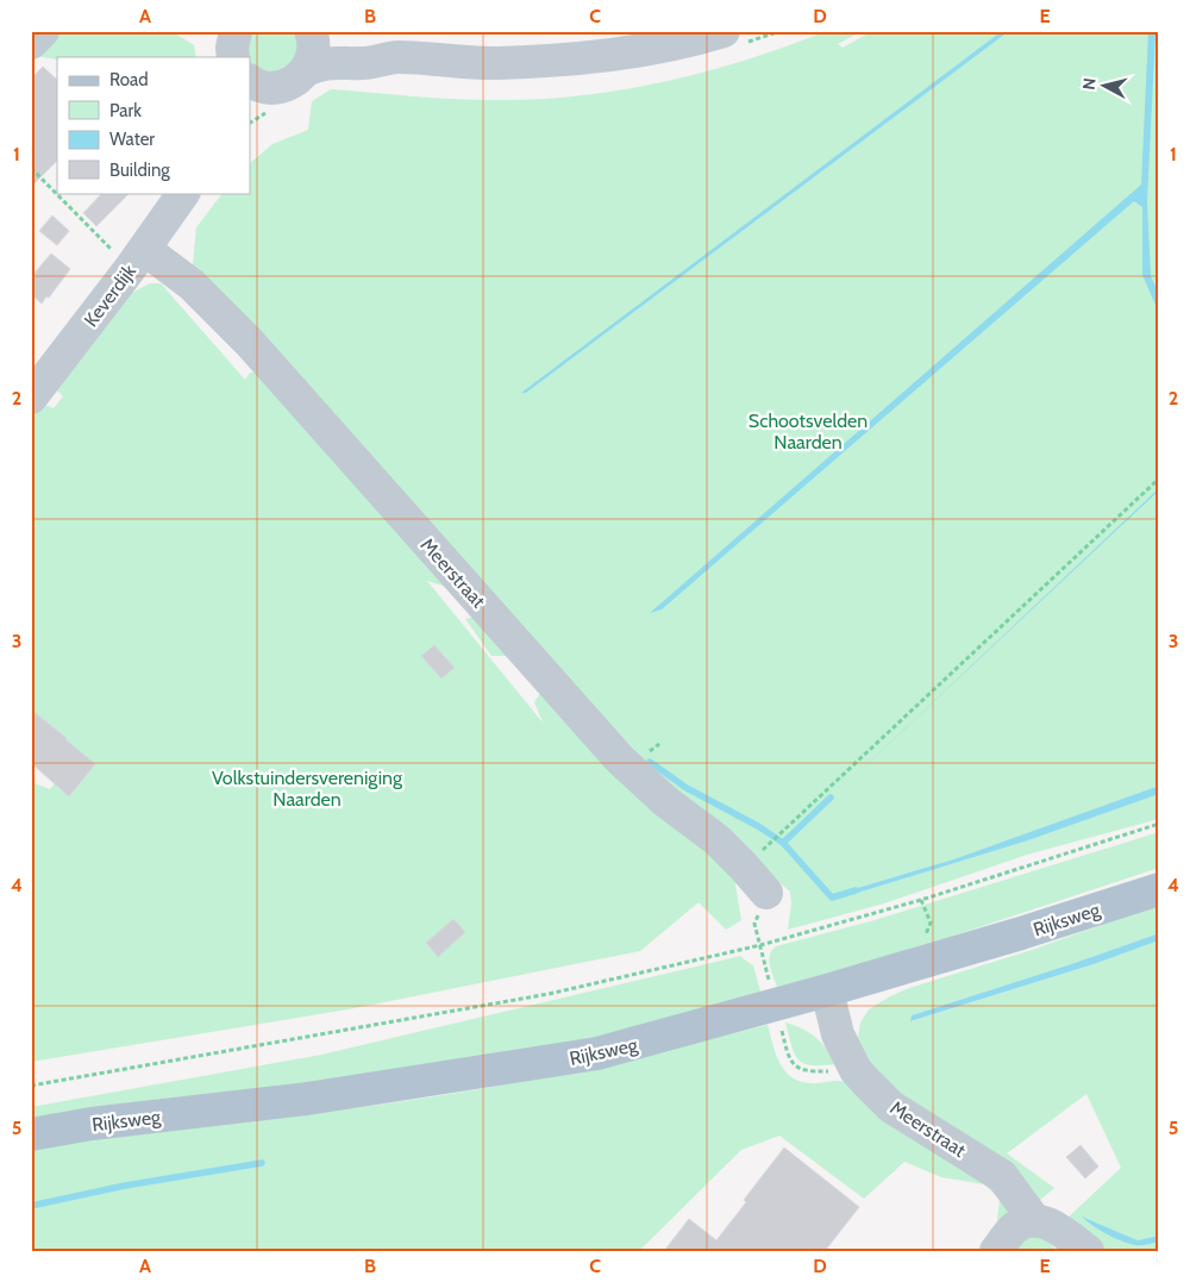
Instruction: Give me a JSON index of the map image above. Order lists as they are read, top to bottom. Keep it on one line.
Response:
{"streets":{"main road":["Rijksweg"],"street":["Keverdijk","Meerstraat"]},"crossings":[["Keverdijk","Meerstraat"],["Meerstraat","Rijksweg"]],"parks":["Schootsvelden Naarden","Volkstuindersvereniging Naarden"],"legend":["Road","Park","Water","Building"],"north":"left","grid":{"columns":["A","B","C","D","E"],"rows":["1","2","3","4","5"]}}
